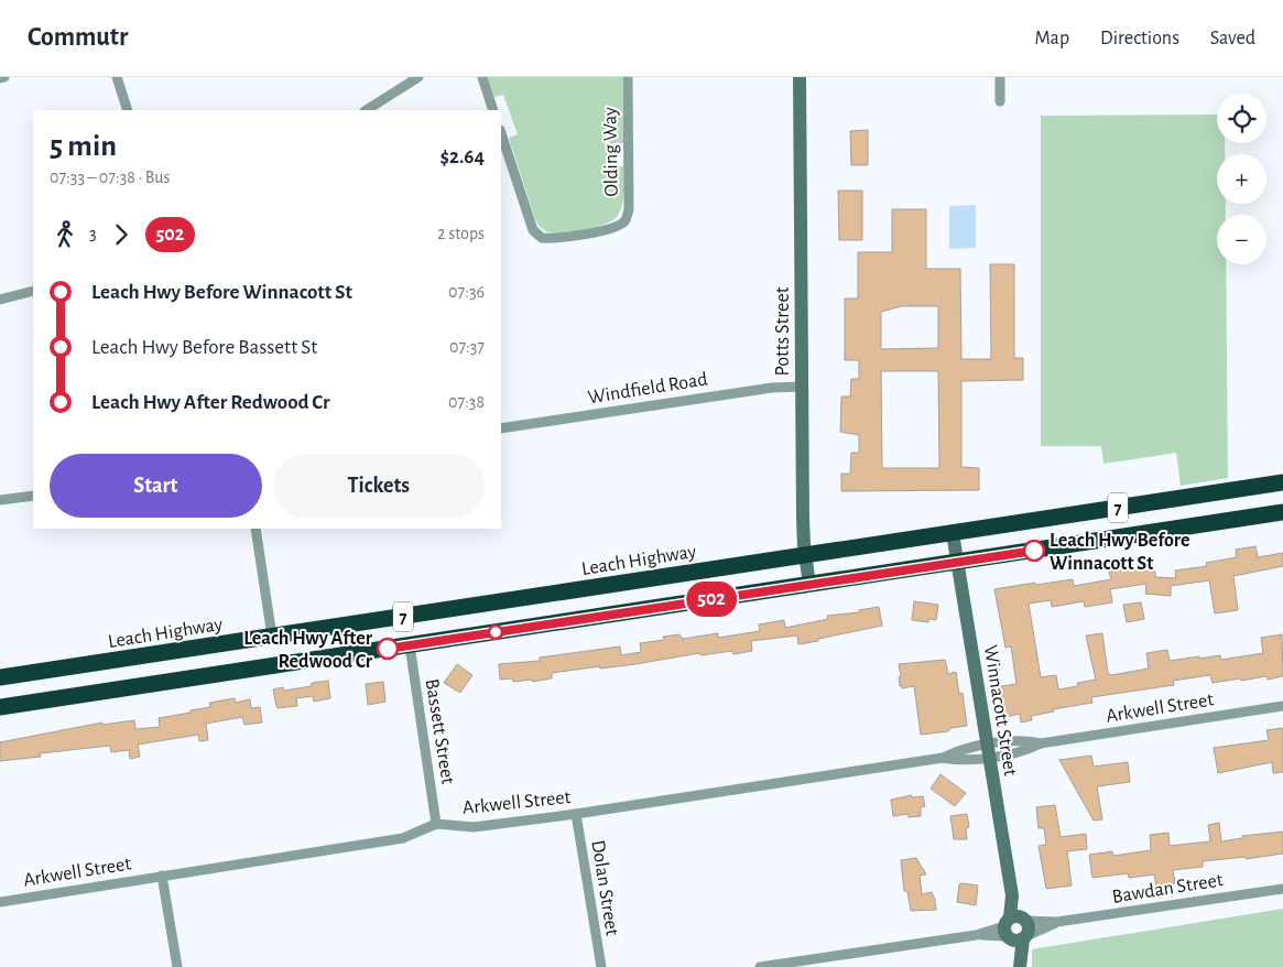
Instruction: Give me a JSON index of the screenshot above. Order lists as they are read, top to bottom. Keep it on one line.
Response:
{"streets":{"highway":["7","Leach Highway"],"street":["Olding Way","Potts Street","Windfield Road","Arkwell Street","Winnacott Street","Bassett Street","Dolan Street","Bawdan Street"]},"crossings":[["Potts Street","Windfield Road"],["Potts Street","7"],["Potts Street","Leach Highway"],["7","Winnacott Street"],["7","Bassett Street"],["Leach Highway","Winnacott Street"],["Arkwell Street","Winnacott Street"],["Arkwell Street","Bassett Street"],["Arkwell Street","Dolan Street"],["Winnacott Street","Bawdan Street"]],"places":["Leach Hwy Before Winnacott St","Leach Hwy After Redwood Cr"],"lines":["bus line 502"],"page":{"header":"Commutr","nav":["Map","Directions","Saved"],"on_map":"502","map_buttons":["+","−"],"heading":["5 min","07:33 – 07:38 · Bus","$2.64"],"legs":["3","502","2 stops"],"list":[{"name":"Leach Hwy Before Winnacott St","value":"07:36"},{"name":"Leach Hwy Before Bassett St","value":"07:37"},{"name":"Leach Hwy After Redwood Cr","value":"07:38"}],"buttons":["Start","Tickets"]}}
